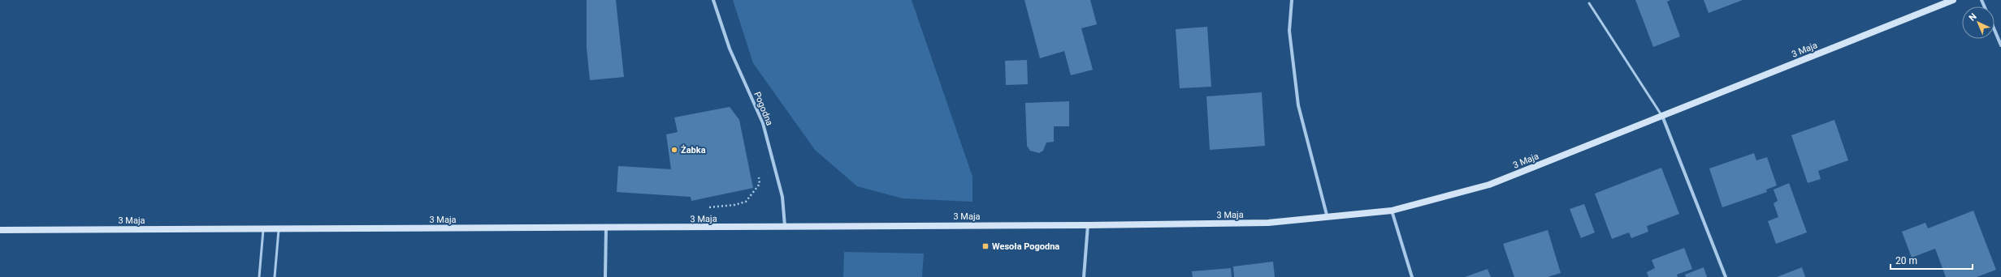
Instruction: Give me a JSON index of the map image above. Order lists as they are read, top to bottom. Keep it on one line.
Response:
{"streets":{"street":["3 Maja","Pogodna"]},"crossings":[["3 Maja","Pogodna"]],"places":{"other":["Żabka"],"transit":["Wesoła Pogodna"]},"scale_bar":"20 m","north":"top left"}
